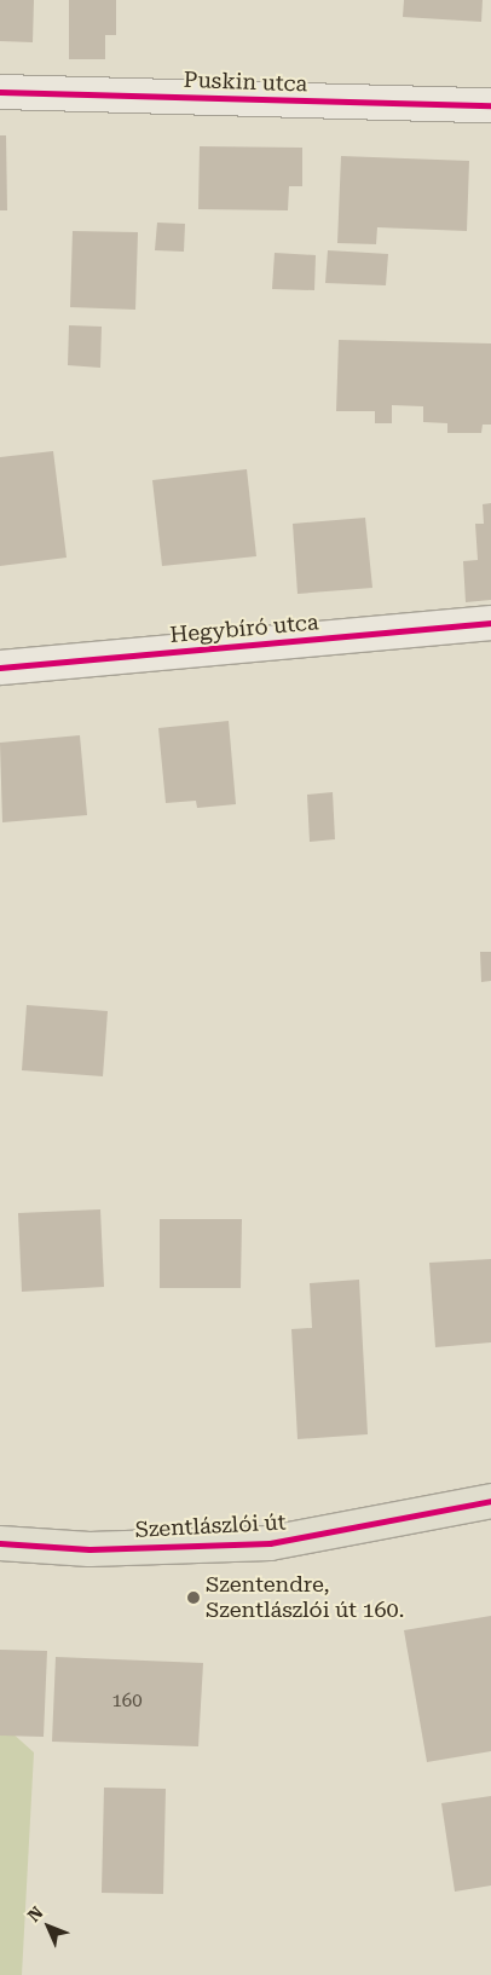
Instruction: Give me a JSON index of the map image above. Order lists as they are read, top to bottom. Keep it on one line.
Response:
{"streets":{"main road":["Szentlászlói út"],"street":["Puskin utca","Hegybíró utca"]},"places":["Szentendre, Szentlászlói út 160."],"house_numbers":["160"],"north":"top left"}
